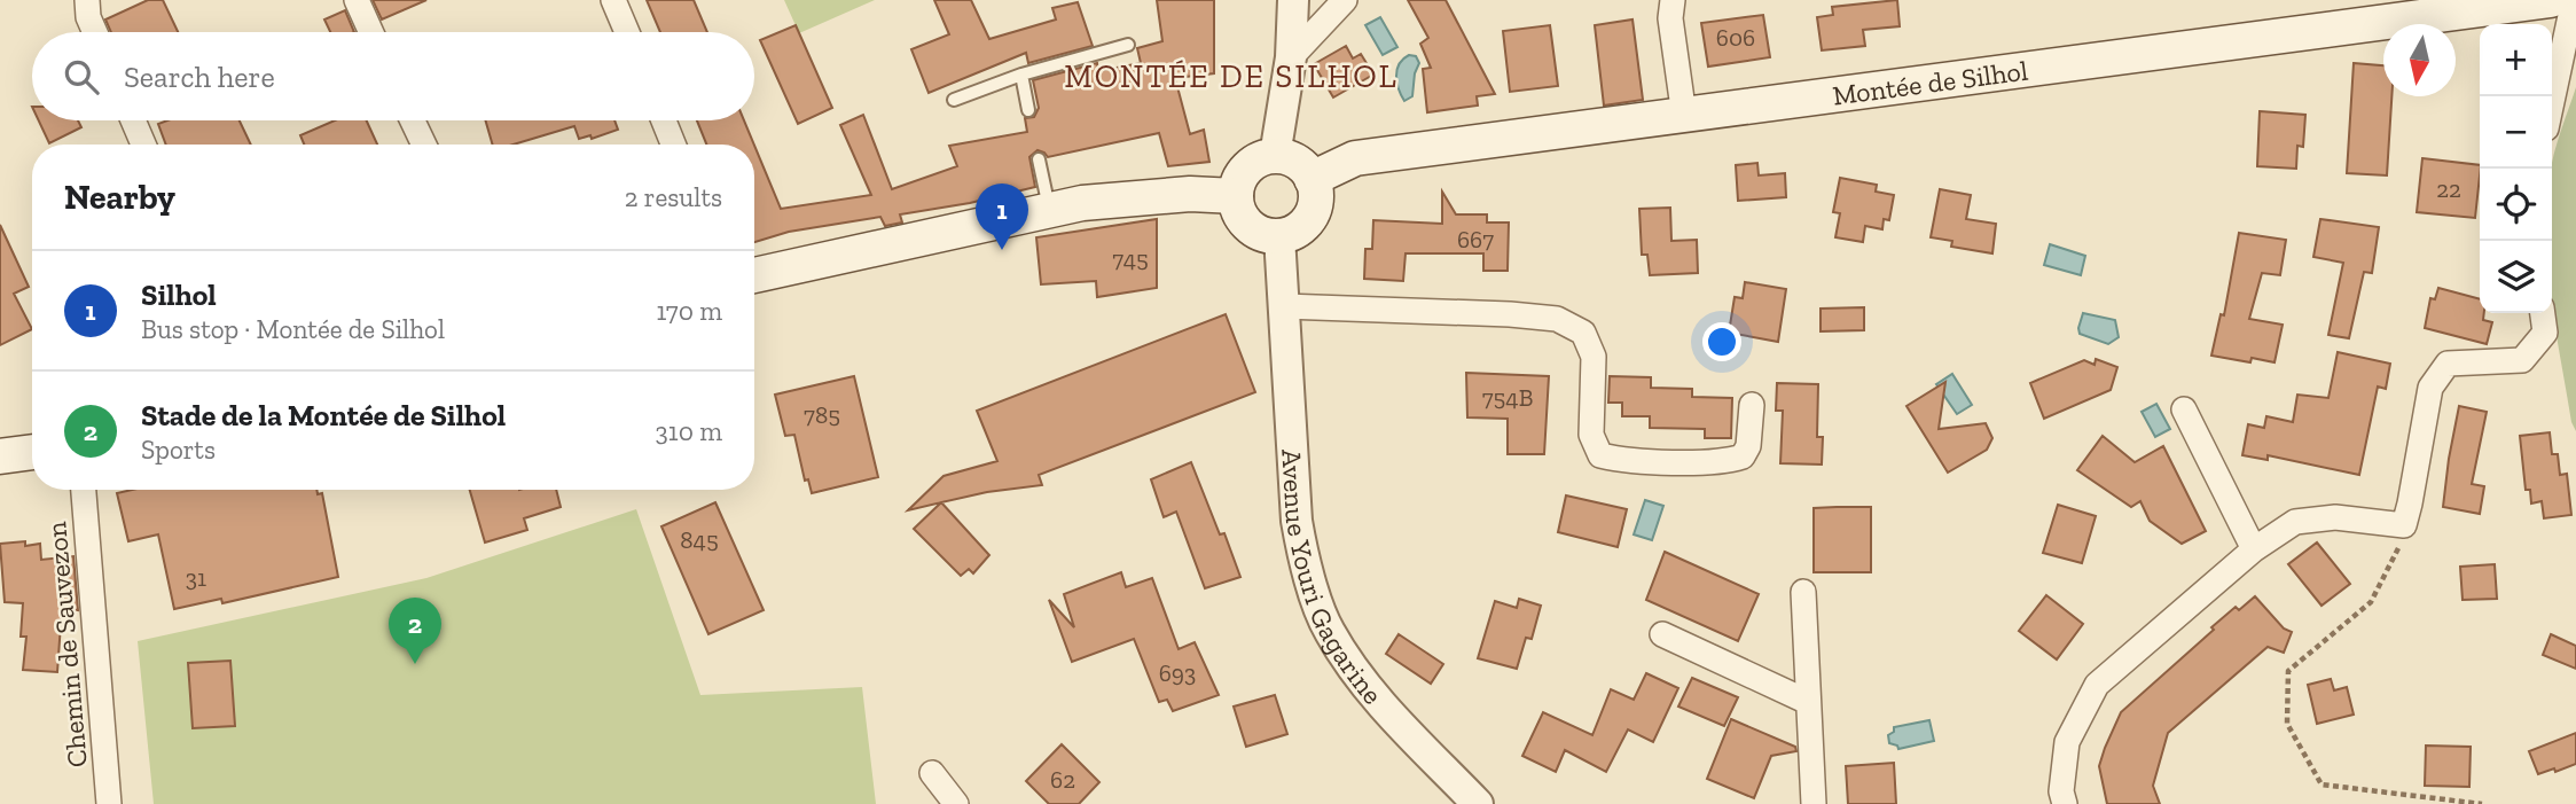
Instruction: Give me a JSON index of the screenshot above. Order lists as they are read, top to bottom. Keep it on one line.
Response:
{"streets":{"main road":["Montée de Silhol"],"street":["Avenue Youri Gagarine","Chemin de Sauvezon"]},"crossings":[["Montée de Silhol","Avenue Youri Gagarine"]],"districts":["MONTÉE DE SILHOL"],"house_numbers":["606","22","667","745","754B","785","845","31","693","62"],"north":"bottom","page":{"map_buttons":["+","−"],"search":"Search here","heading":["Nearby","2 results"],"pins":["1","2"],"list":[{"mark":"1","name":"Silhol","note":"Bus stop · Montée de Silhol","value":"170 m"},{"mark":"2","name":"Stade de la Montée de Silhol","note":"Sports","value":"310 m"}]}}
